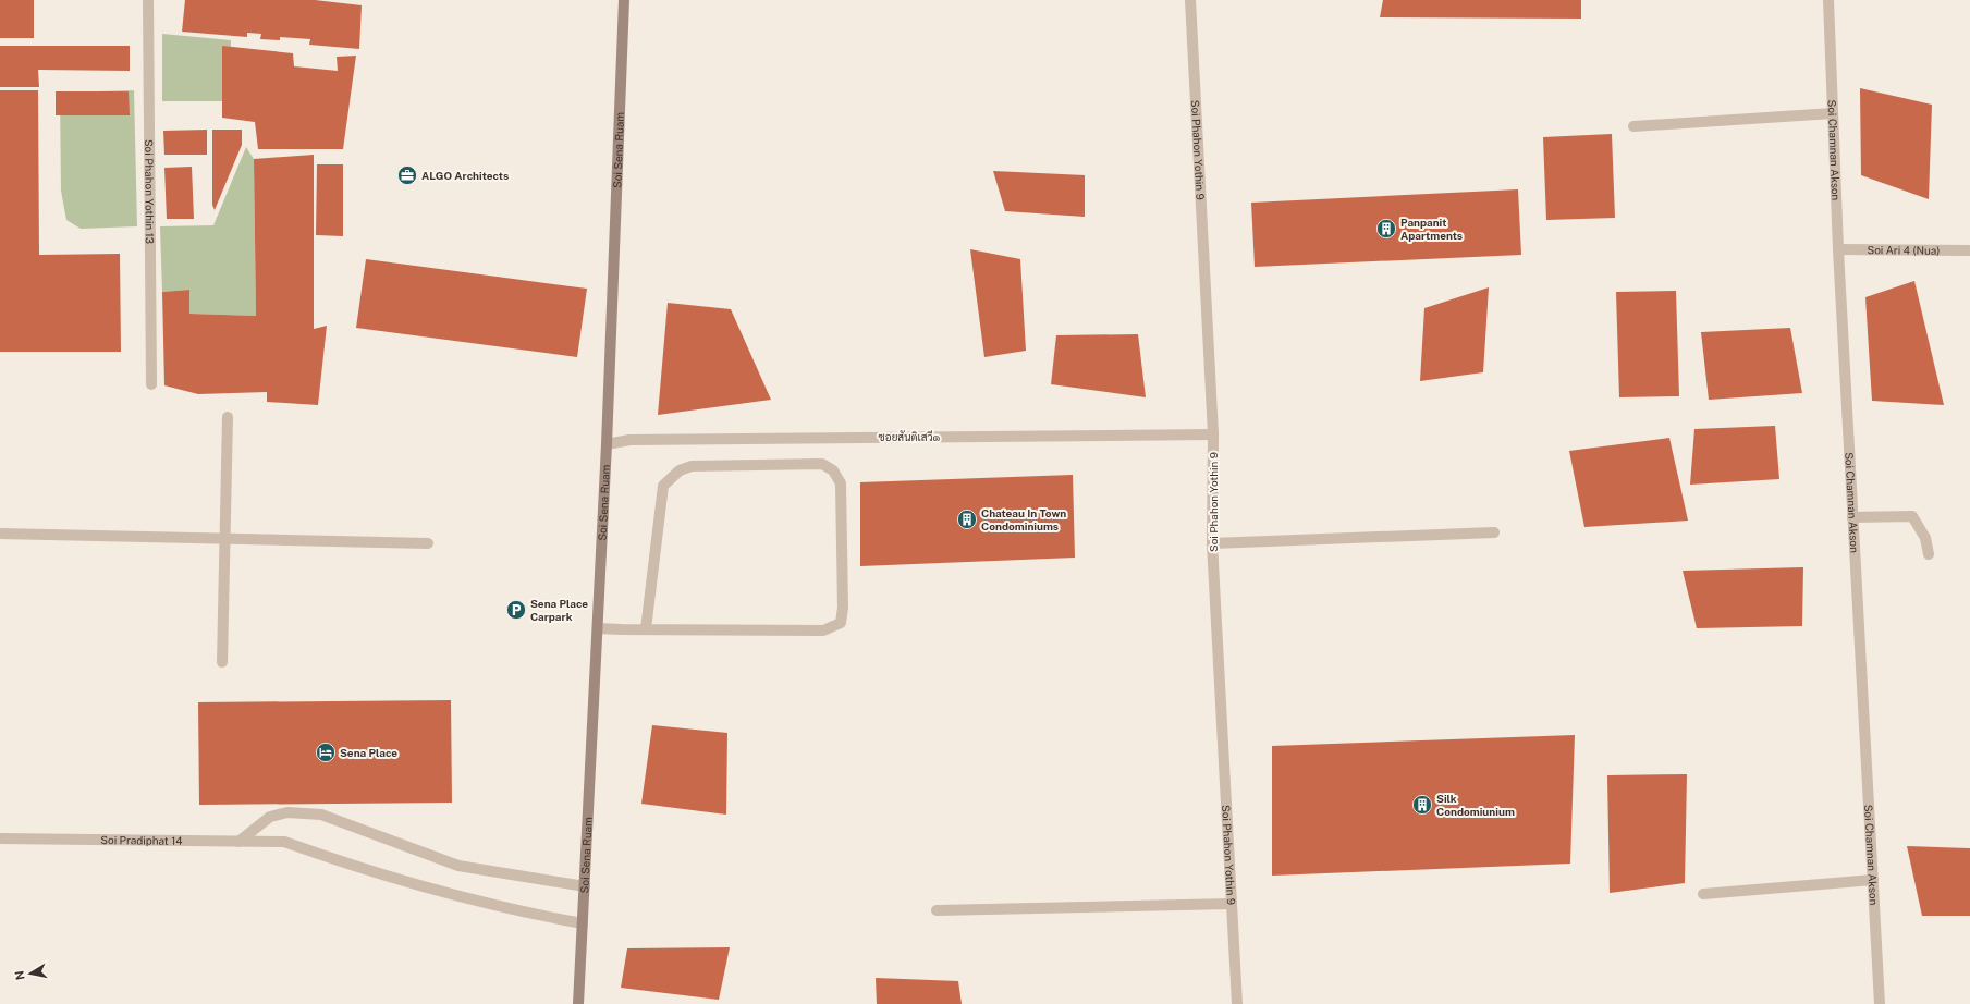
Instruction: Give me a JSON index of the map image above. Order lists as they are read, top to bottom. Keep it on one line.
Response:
{"streets":{"street":["Soi Sena Ruam","Soi Phahon Yothin 9","Soi Chamnan Akson","Soi Phahon Yothin 13","Soi Ari 4 (Nua)","ซอยสันติเสวี๑","Soi Pradiphat 14"]},"crossings":[["Soi Sena Ruam","ซอยสันติเสวี๑"],["Soi Sena Ruam","Soi Pradiphat 14"],["Soi Phahon Yothin 9","ซอยสันติเสวี๑"],["Soi Chamnan Akson","Soi Ari 4 (Nua)"]],"places":{"office":["ALGO Architects"],"building":["Panpanit Apartments","Chateau In Town Condominiums","Silk Condomiunium"],"parking":["Sena Place Carpark"],"hotel":["Sena Place"]},"north":"left"}
